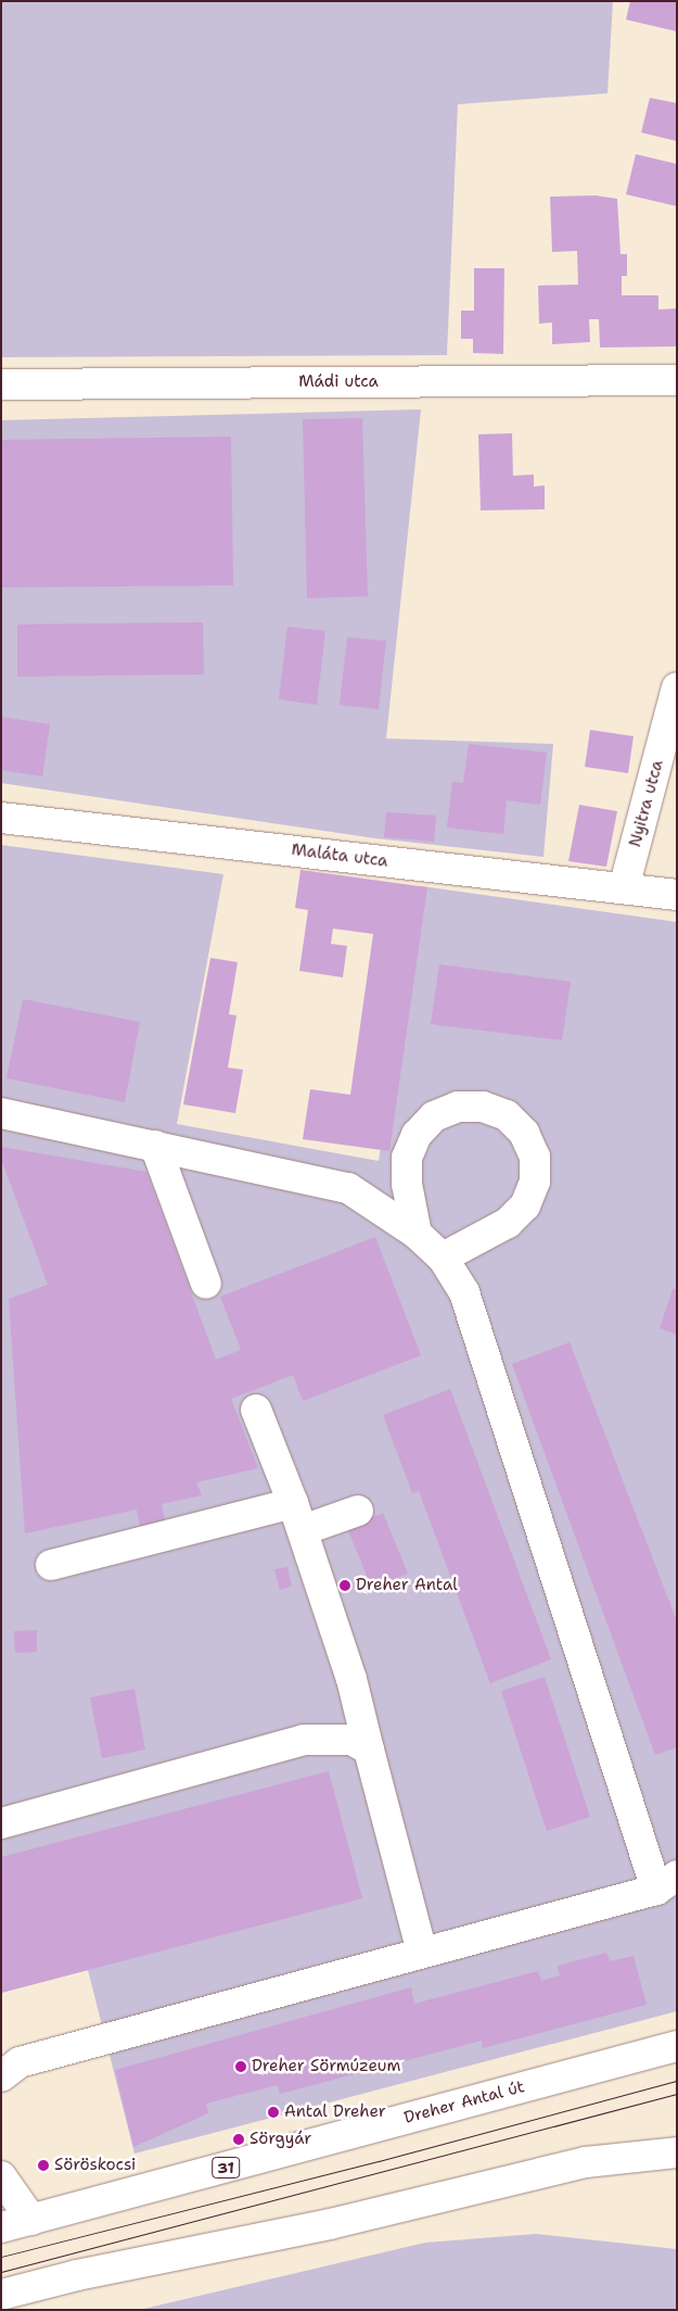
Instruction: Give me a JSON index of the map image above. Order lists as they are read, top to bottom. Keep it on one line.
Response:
{"streets":{"street":["Mádi utca","Nyitra utca","Maláta utca","Dreher Antal út","31"]},"crossings":[["Nyitra utca","Maláta utca"]],"places":["Dreher Antal","Dreher Sörmúzeum","Antal Dreher","Sörgyár","Söröskocsi"]}
